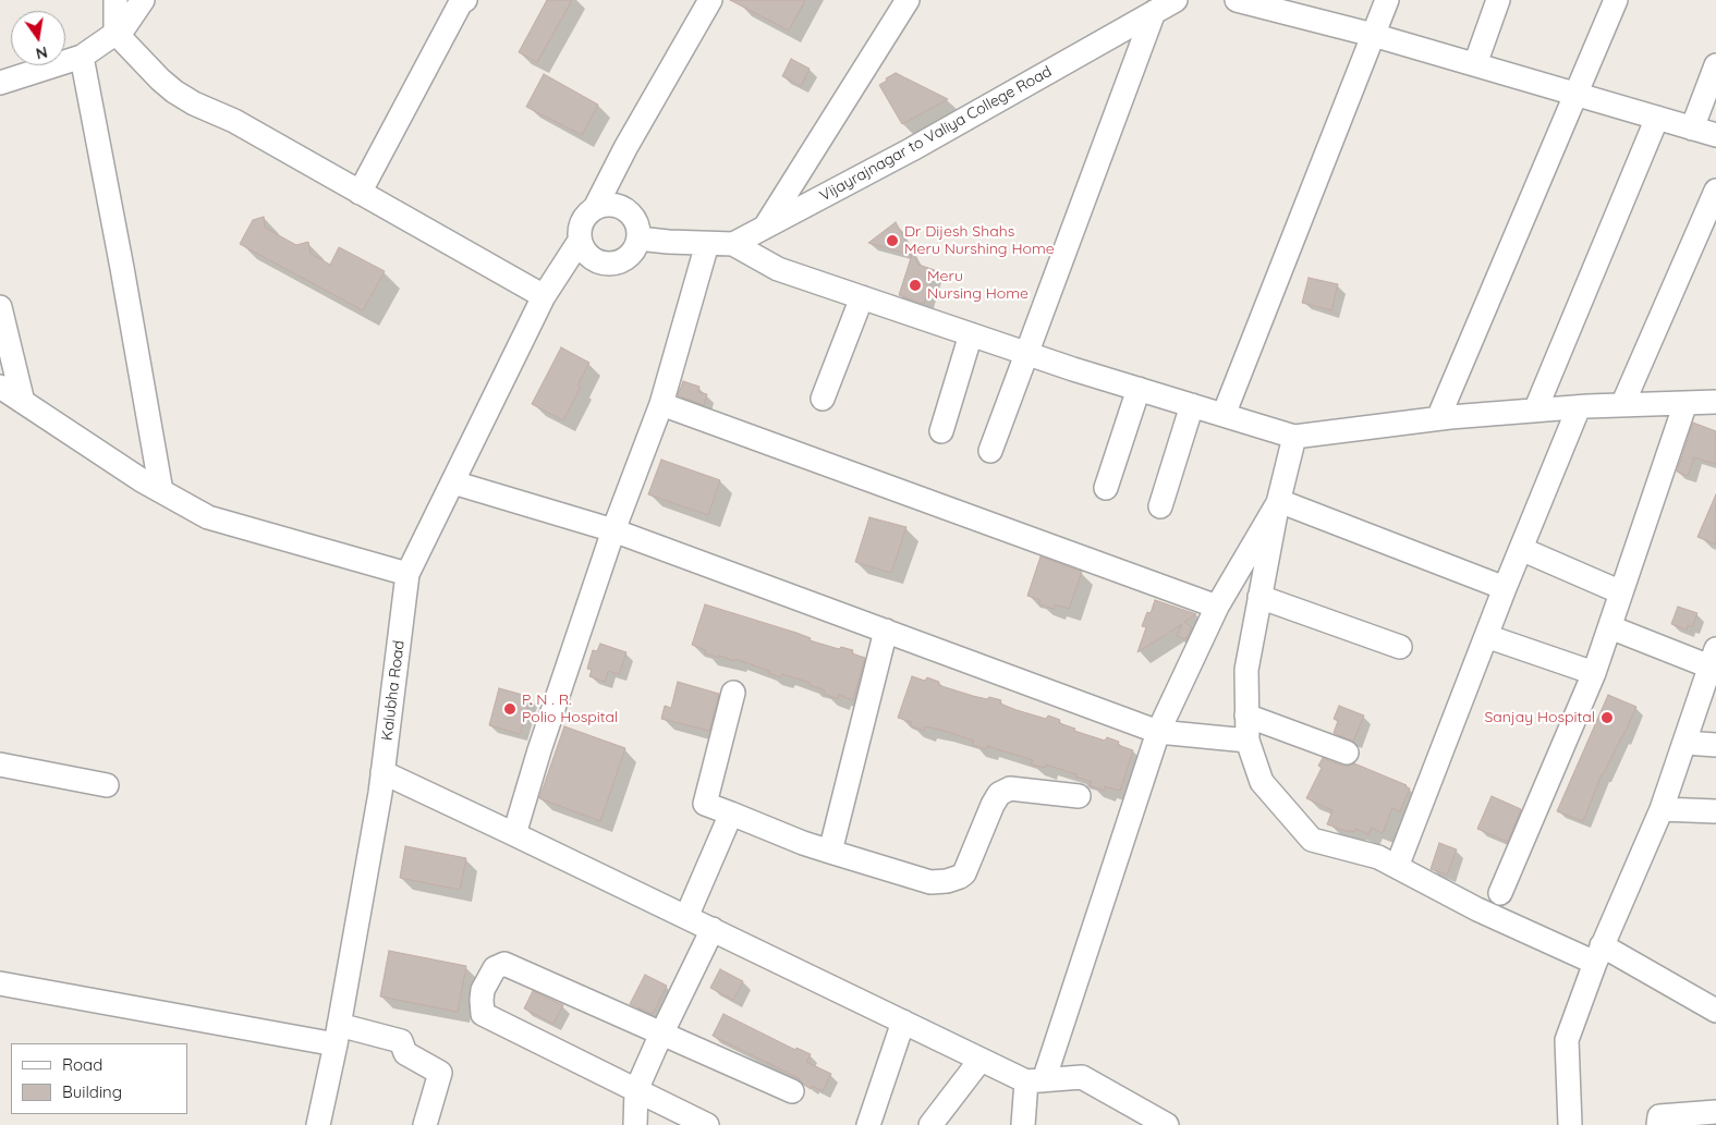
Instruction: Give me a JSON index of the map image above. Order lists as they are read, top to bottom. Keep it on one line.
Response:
{"streets":{"street":["Vijayrajnagar to Valiya College Road","Kalubha Road"]},"crossings":[["Vijayrajnagar to Valiya College Road","Kalubha Road"]],"places":["Dr Dijesh Shahs Meru Nurshing Home","Meru Nursing Home","P. N . R. Polio Hospital","Sanjay Hospital"],"legend":["Road","Building"],"north":"bottom"}
